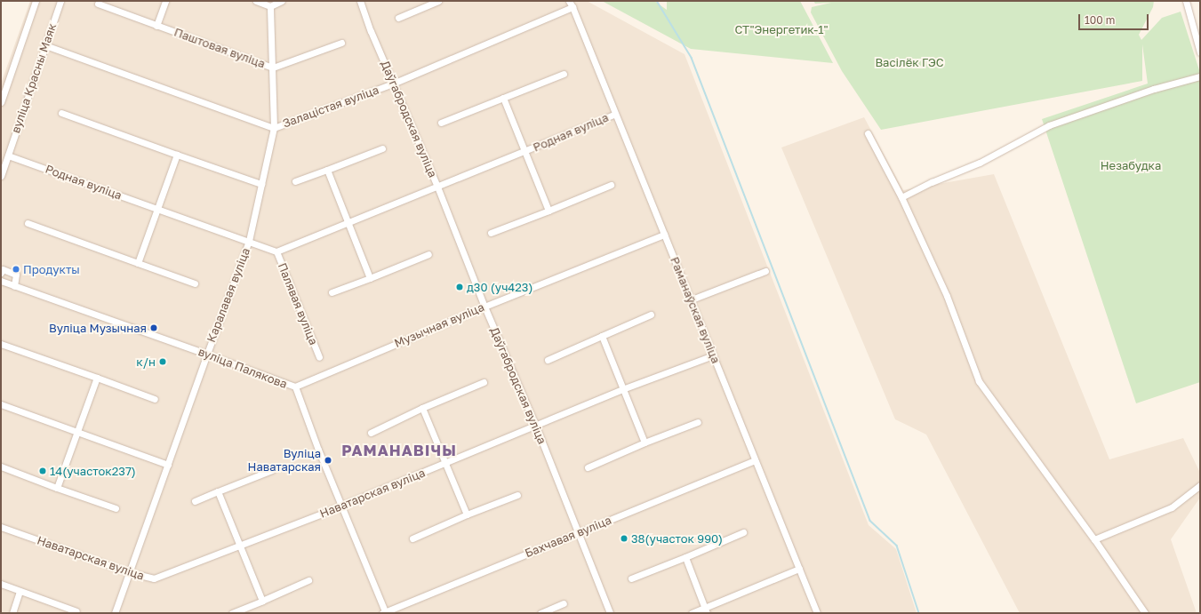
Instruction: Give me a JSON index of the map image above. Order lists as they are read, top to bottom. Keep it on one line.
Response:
{"streets":{"street":["Паштовая вуліца","вуліца Красны Маяк","Залацістая вуліца","Даўгабродская вуліца","Родная вуліца","Каралавая вуліца","Палявая вуліца","Раманаўская вуліца","Музычная вуліца","вуліца Палякова","Наватарская вуліца","Бахчавая вуліца"]},"crossings":[["Паштовая вуліца","Каралавая вуліца"],["вуліца Красны Маяк","Залацістая вуліца"],["вуліца Красны Маяк","Родная вуліца"],["Залацістая вуліца","Даўгабродская вуліца"],["Залацістая вуліца","Каралавая вуліца"],["Залацістая вуліца","Раманаўская вуліца"],["Даўгабродская вуліца","Родная вуліца"],["Даўгабродская вуліца","Музычная вуліца"],["Даўгабродская вуліца","Наватарская вуліца"],["Даўгабродская вуліца","Бахчавая вуліца"],["Родная вуліца","Каралавая вуліца"],["Родная вуліца","Палявая вуліца"],["Родная вуліца","Раманаўская вуліца"],["Каралавая вуліца","вуліца Палякова"],["Каралавая вуліца","Наватарская вуліца"],["Раманаўская вуліца","Музычная вуліца"],["Раманаўская вуліца","Наватарская вуліца"],["Раманаўская вуліца","Бахчавая вуліца"],["Музычная вуліца","вуліца Палякова"],["вуліца Палякова","Наватарская вуліца"],["вуліца Палякова","Бахчавая вуліца"]],"districts":["РАМАНАВІЧЫ"],"parks":["СТ\"Энергетик-1\"","Васілёк ГЭС","Незабудка"],"places":["Продукты","д30 (уч423)","Вуліца Музычная","к/н","Вуліца Наватарская","14(участок237)","38(участок 990)"],"scale_bar":"100 m"}
